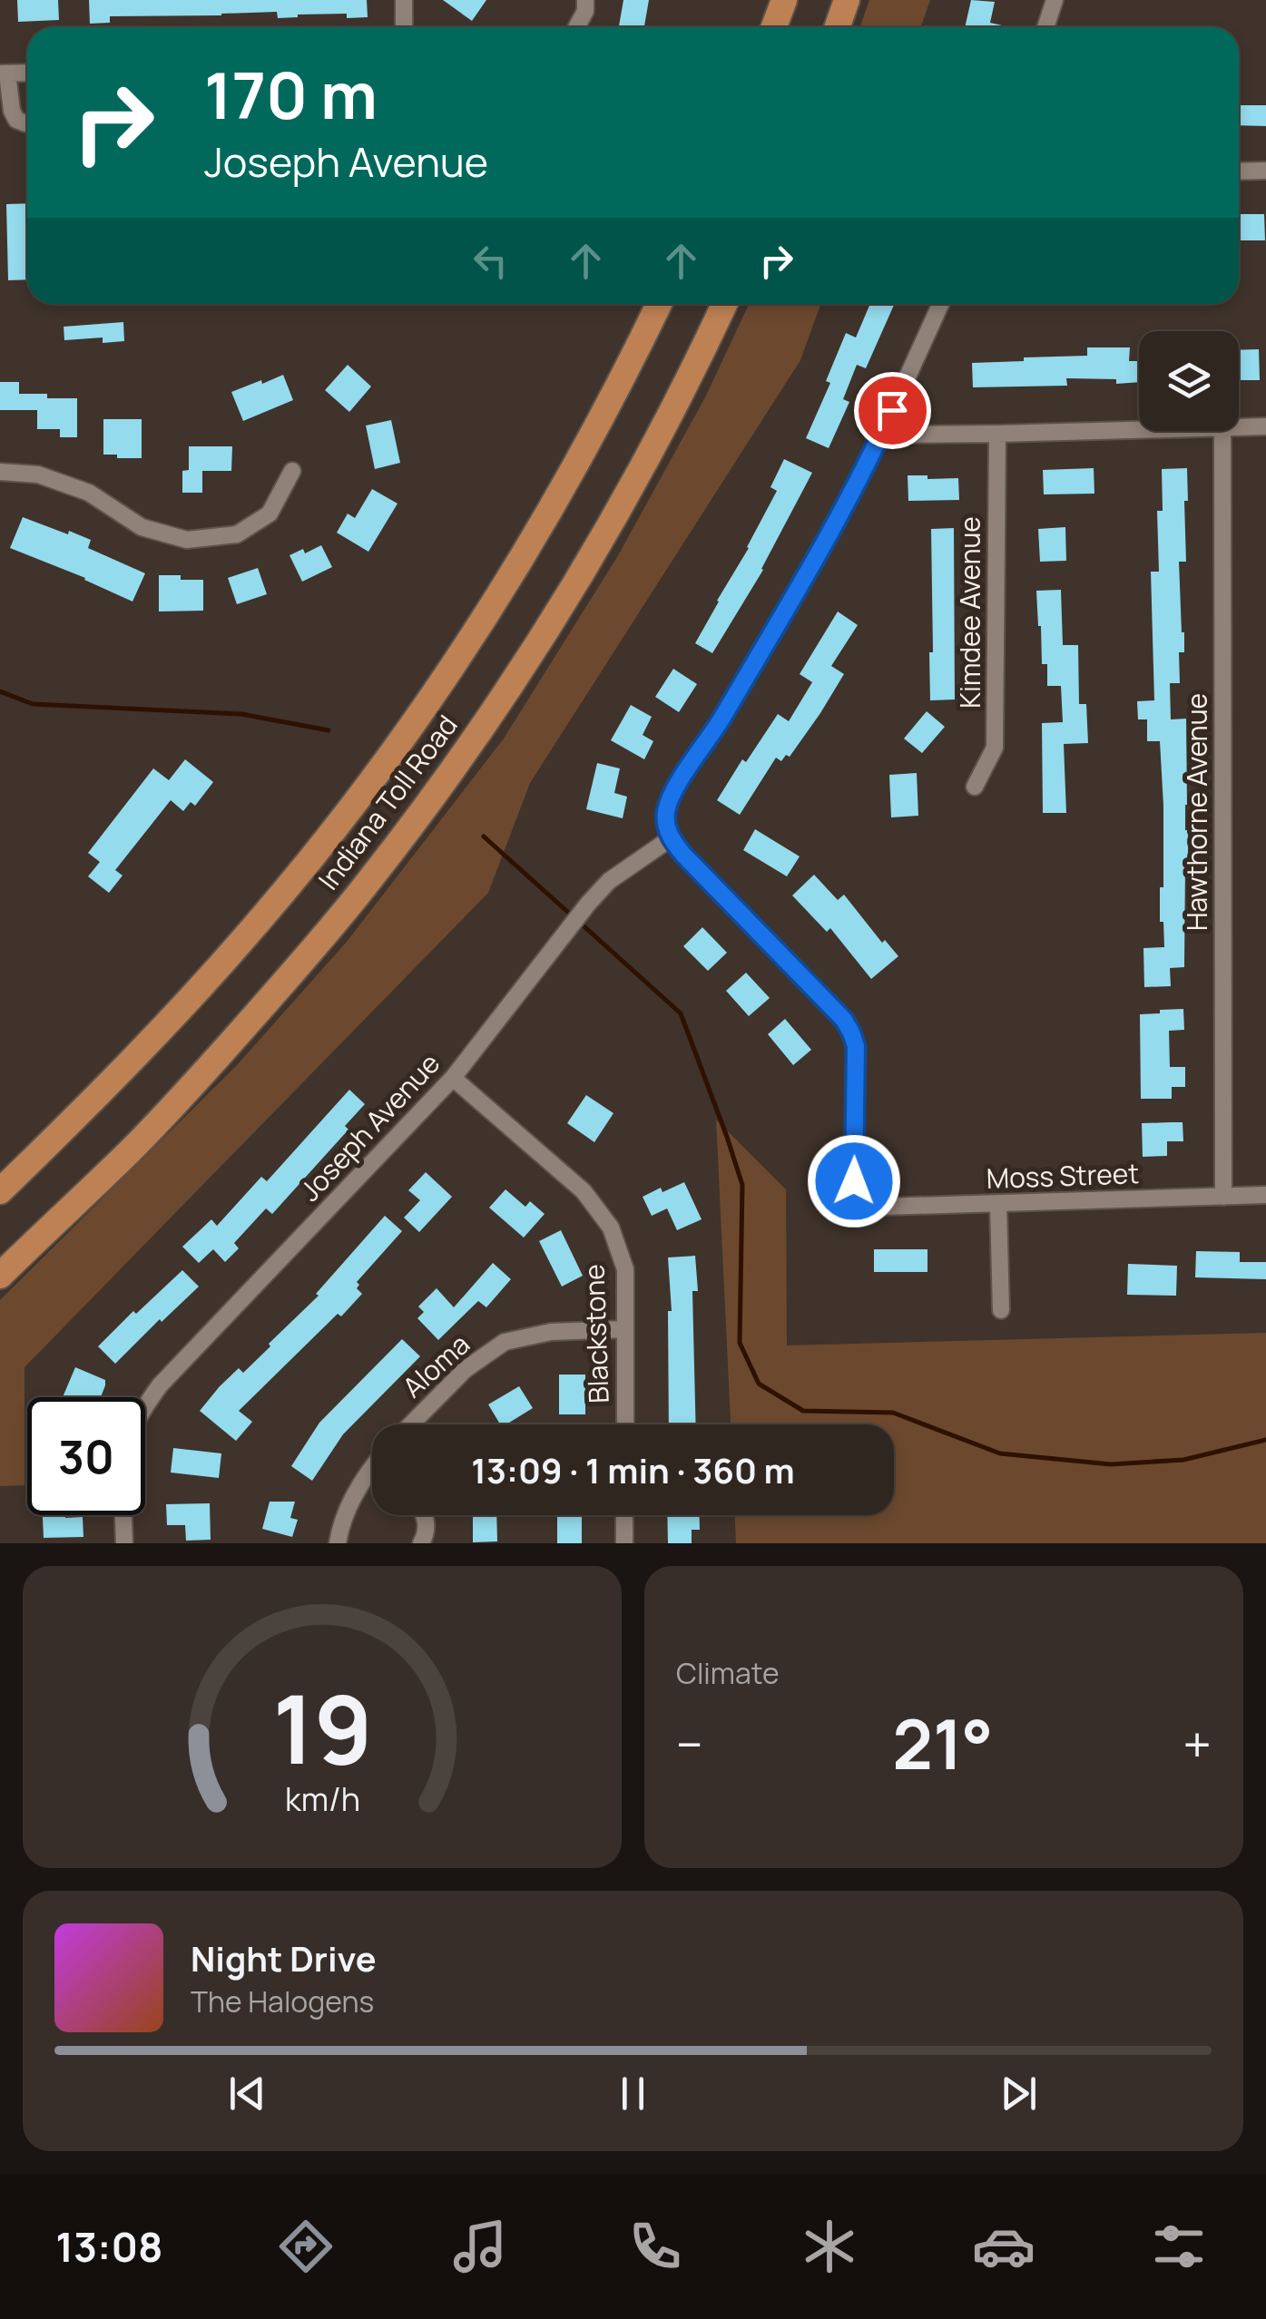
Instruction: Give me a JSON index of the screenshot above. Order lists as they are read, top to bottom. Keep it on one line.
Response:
{"streets":{"highway":["Indiana Toll Road"],"street":["Kimdee Avenue","Hawthorne Avenue","Joseph Avenue","Moss Street","Blackstone","Aloma"]},"crossings":[["Hawthorne Avenue","Moss Street"],["Joseph Avenue","Moss Street"],["Joseph Avenue","Blackstone"],["Blackstone","Aloma"]],"page":{"turn":["170 m","Joseph Avenue"],"limit":"30","trip":"13:09 · 1 min · 360 m","tile":"Climate","heat":["−","21°","+"],"song":["Night Drive","The Halogens"],"tabs":"13:08","gauge":["19","km/h"]}}
